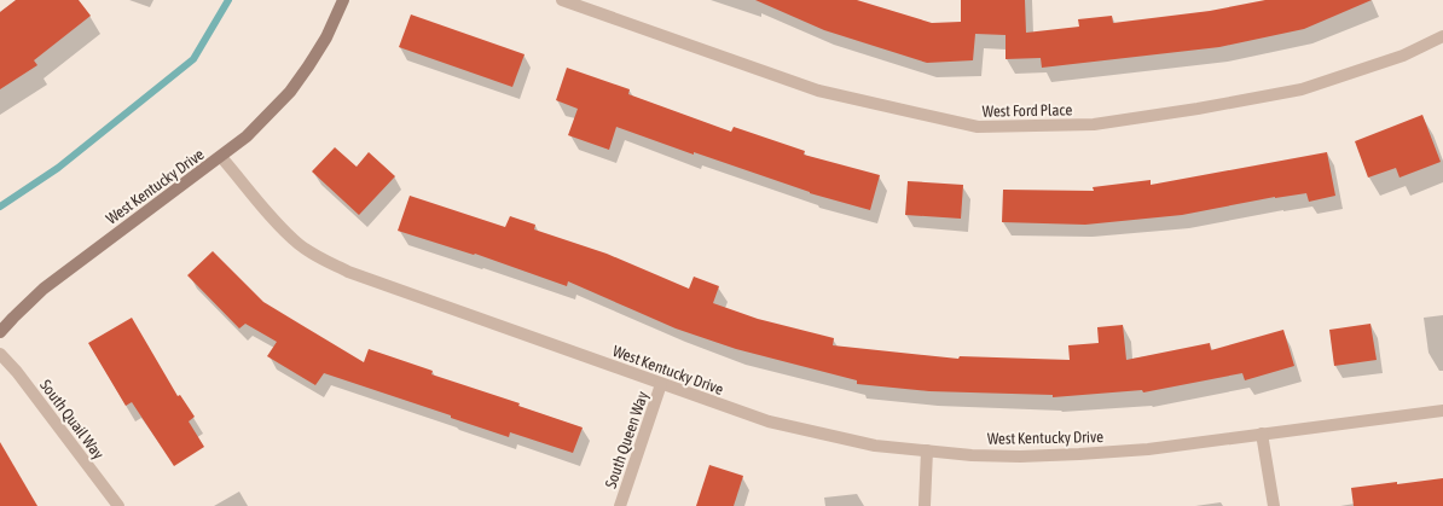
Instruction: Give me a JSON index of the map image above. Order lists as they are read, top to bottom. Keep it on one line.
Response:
{"streets":{"street":["West Ford Place","West Kentucky Drive","South Quail Way","South Queen Way"]},"crossings":[["West Kentucky Drive","South Queen Way"]]}
